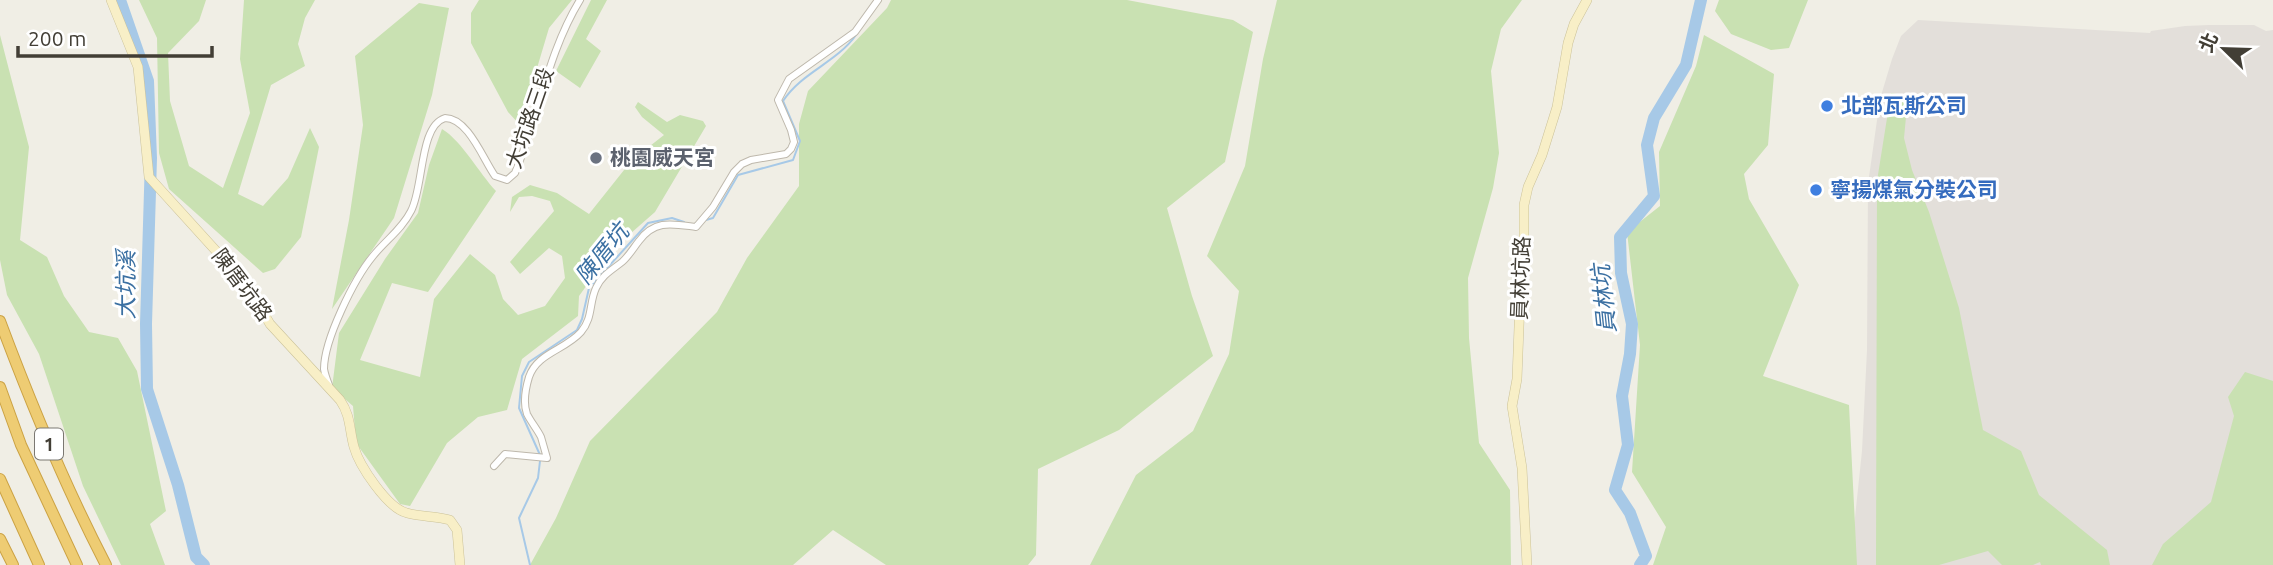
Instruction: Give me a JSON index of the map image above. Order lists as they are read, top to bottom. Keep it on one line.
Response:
{"streets":{"highway":["1"],"street":["大坑路三段","員林坑路","陳厝坑路"]},"crossings":[["大坑路三段","陳厝坑路"]],"water":["陳厝坑","大坑溪","員林坑"],"places":["北部瓦斯公司","桃園威天宮","寧揚煤氣分裝公司"],"scale_bar":"200 m","north":"top left"}
